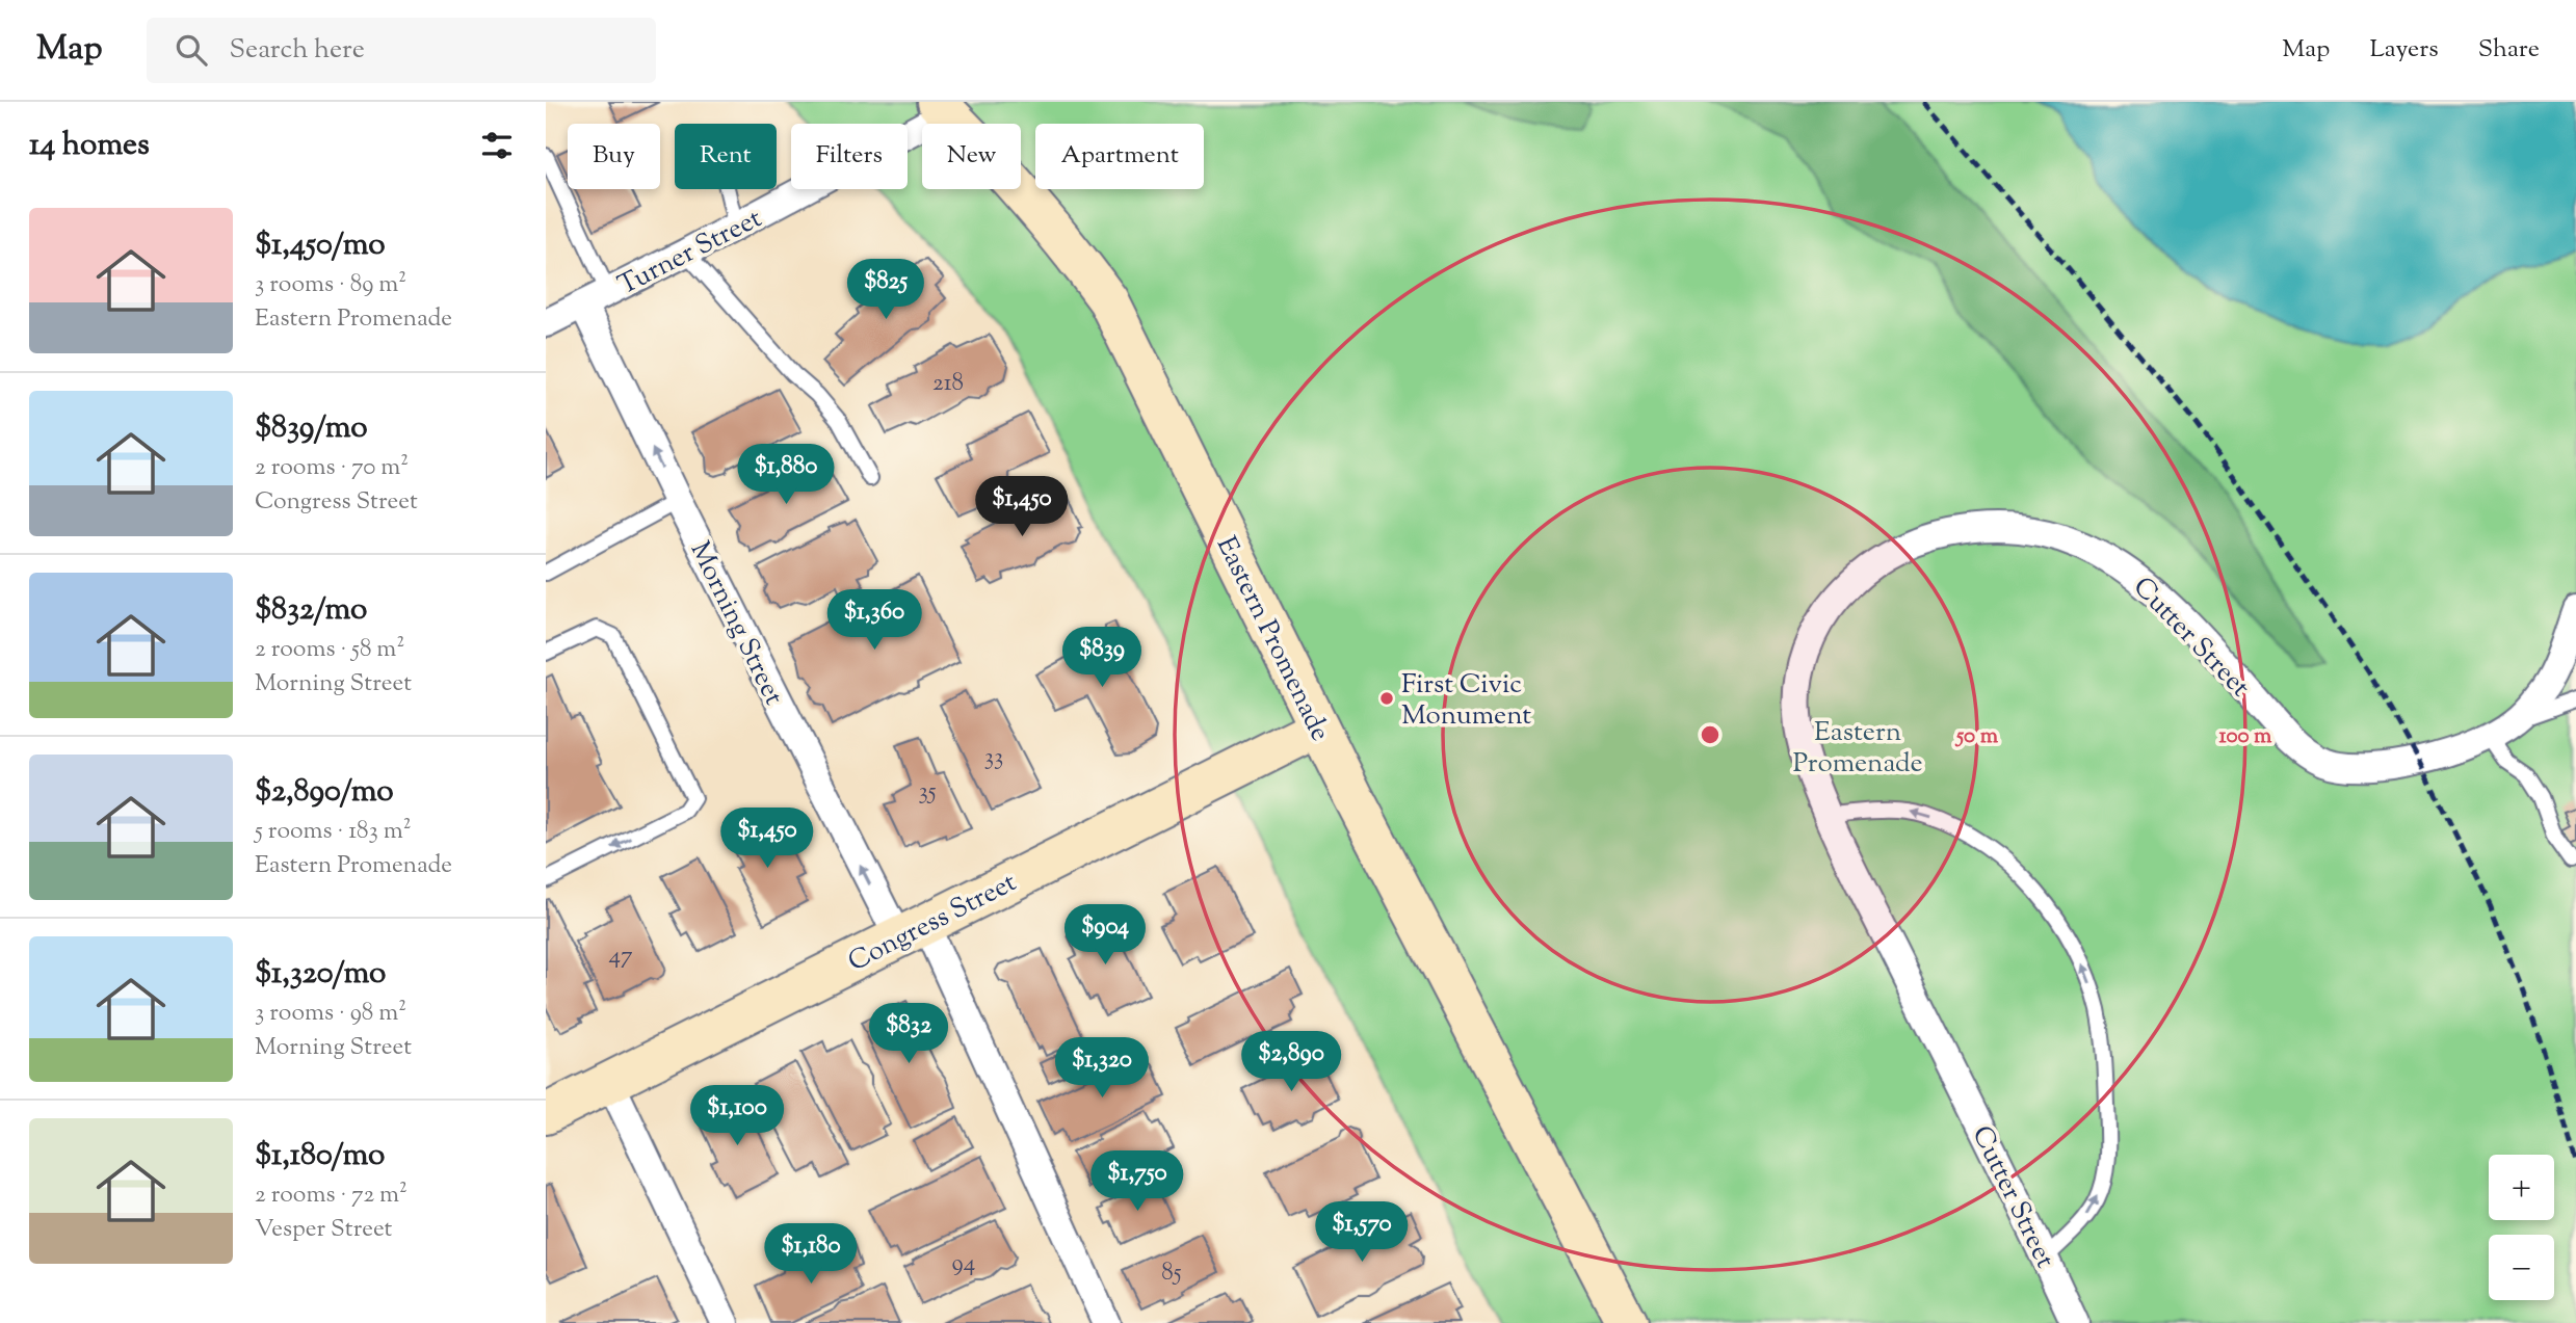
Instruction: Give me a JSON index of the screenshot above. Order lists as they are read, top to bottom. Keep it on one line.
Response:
{"streets":{"street":["Turner Street","Morning Street","Cutter Street","Eastern Promenade","Congress Street"]},"crossings":[["Turner Street","Morning Street"],["Turner Street","Eastern Promenade"],["Morning Street","Congress Street"],["Eastern Promenade","Congress Street"]],"one_way":["Morning Street"],"parks":["Eastern Promenade"],"places":["First Civic Monument"],"house_numbers":["218","33","35","47","94","85"],"page":{"header":"Map","search":"Search here","nav":["Map","Layers","Share"],"heading":"14 homes","chip":["Buy","Rent","Filters","New","Apartment"],"list":[{"name":"$1,450/mo","note":"3 rooms · 89 m² · Eastern Promenade"},{"name":"$839/mo","note":"2 rooms · 70 m² · Congress Street"},{"name":"$832/mo","note":"2 rooms · 58 m² · Morning Street"},{"name":"$2,890/mo","note":"5 rooms · 183 m² · Eastern Promenade"},{"name":"$1,320/mo","note":"3 rooms · 98 m² · Morning Street"},{"name":"$1,180/mo","note":"2 rooms · 72 m² · Vesper Street"}],"price":["$825","$1,880","$1,450","$1,360","$839","$1,450","$904","$832","$2,890","$1,320","$1,100","$1,750","$1,570","$1,180"],"map_buttons":["+","−"]},"rings":["50 m","100 m"]}
